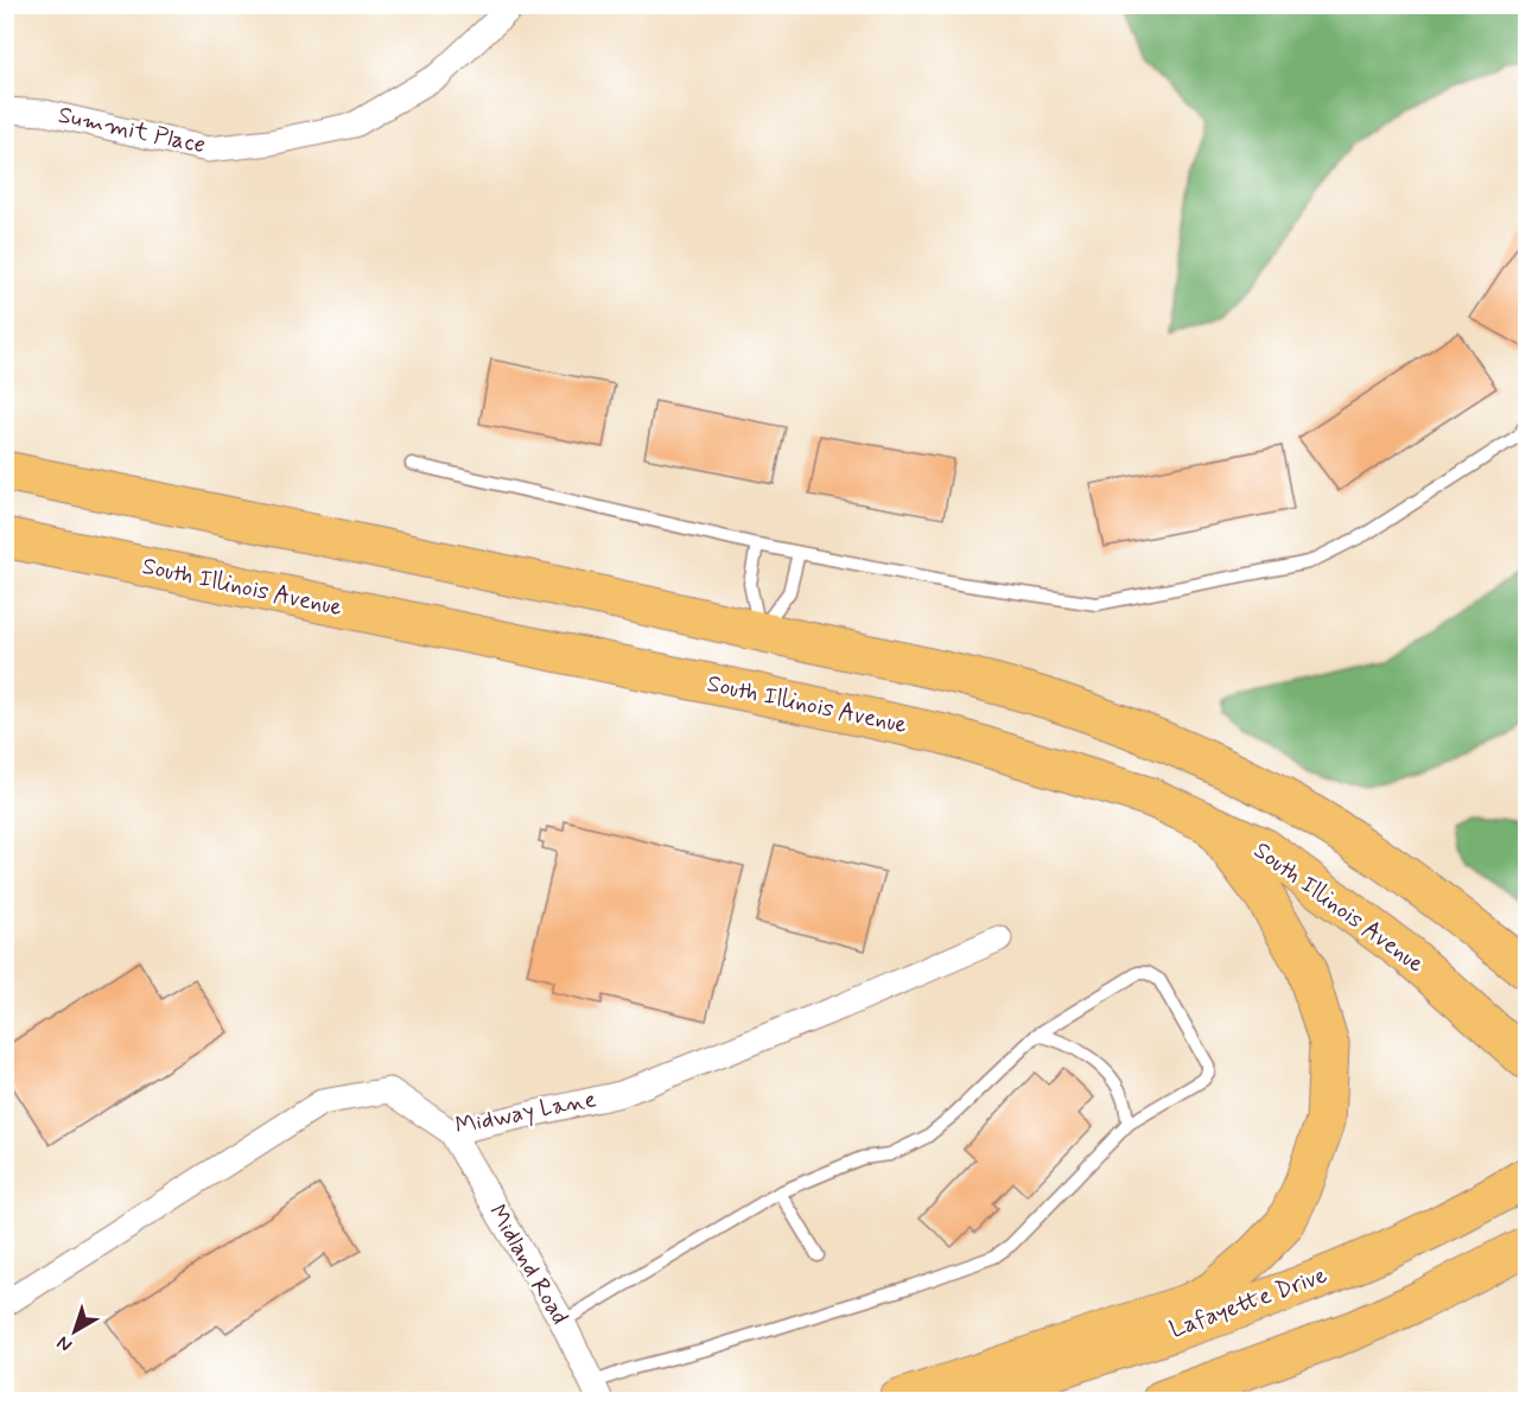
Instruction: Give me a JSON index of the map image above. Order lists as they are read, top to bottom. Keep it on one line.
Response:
{"streets":{"main road":["South Illinois Avenue","Lafayette Drive"],"street":["Summit Place","Midway Lane","Midland Road"]},"crossings":[["Midway Lane","Midland Road"]],"north":"bottom left"}
